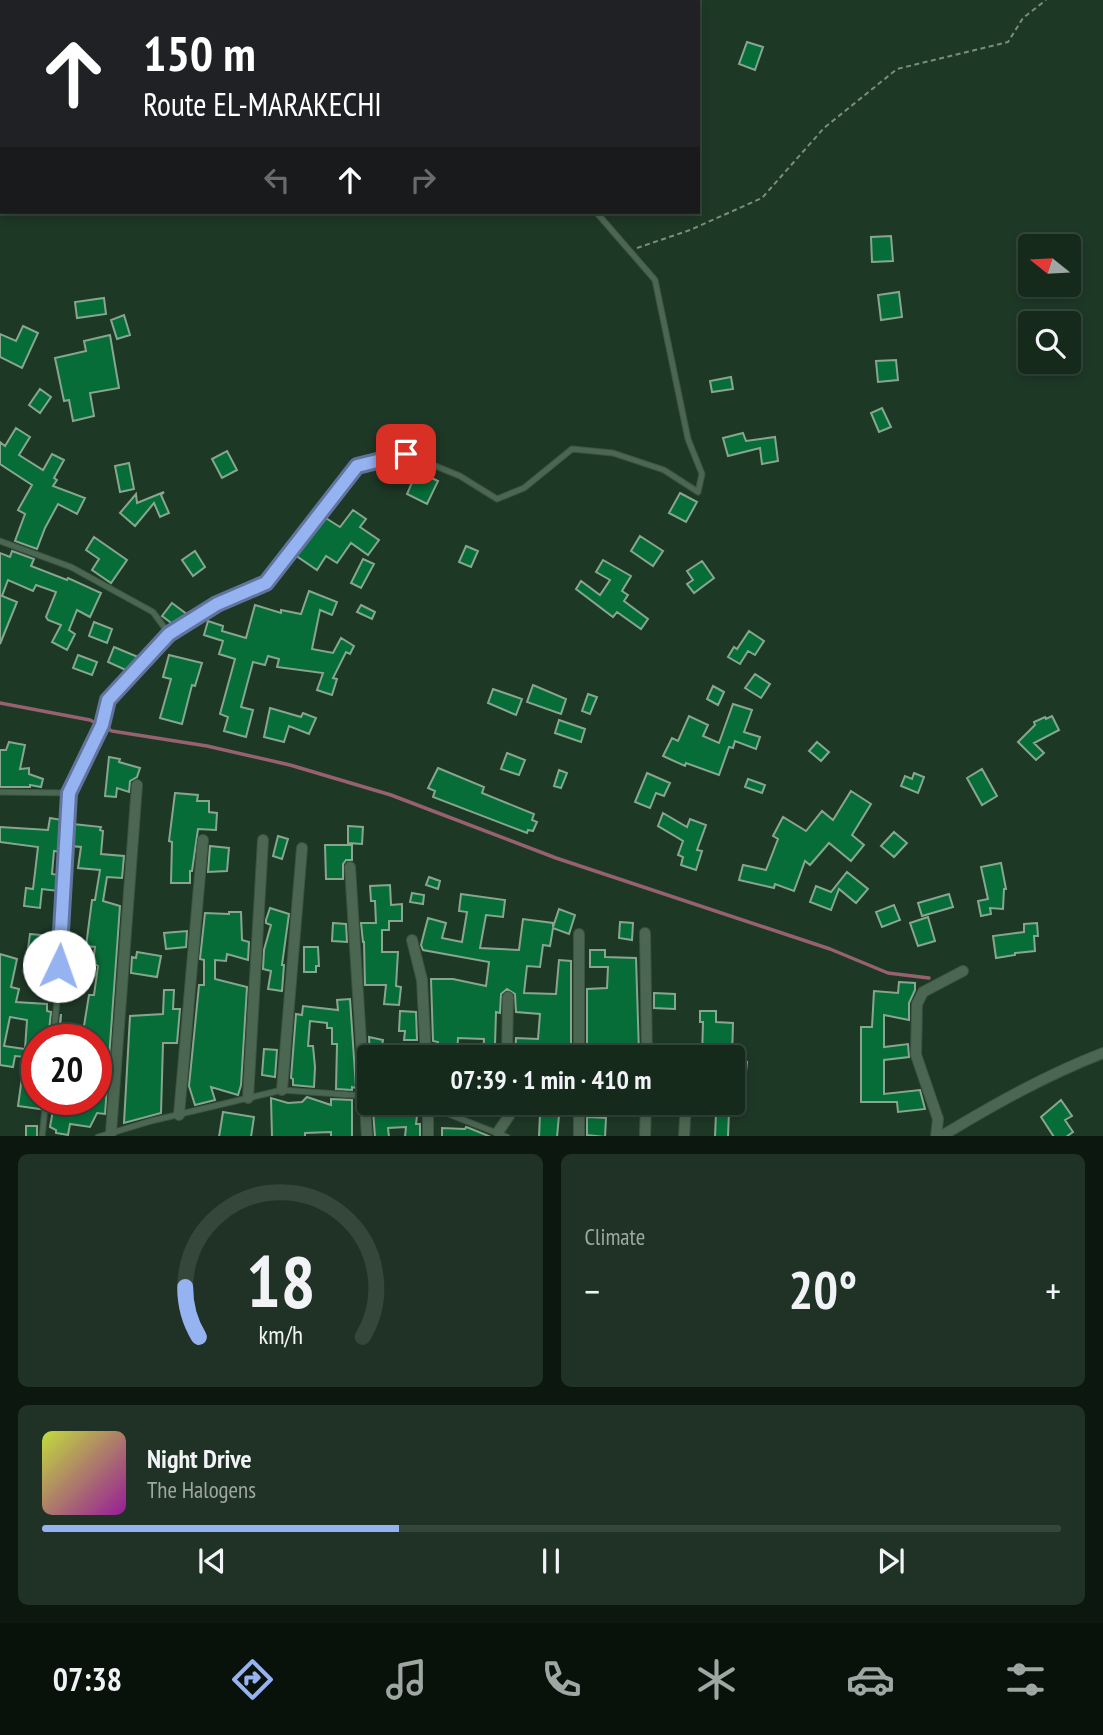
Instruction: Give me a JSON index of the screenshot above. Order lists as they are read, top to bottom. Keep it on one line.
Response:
{"north":"left","page":{"turn":["150 m","Route EL-MARAKECHI"],"limit":"20","trip":"07:39 · 1 min · 410 m","tile":"Climate","heat":["−","20°","+"],"song":["Night Drive","The Halogens"],"tabs":"07:38","gauge":["18","km/h"]}}
